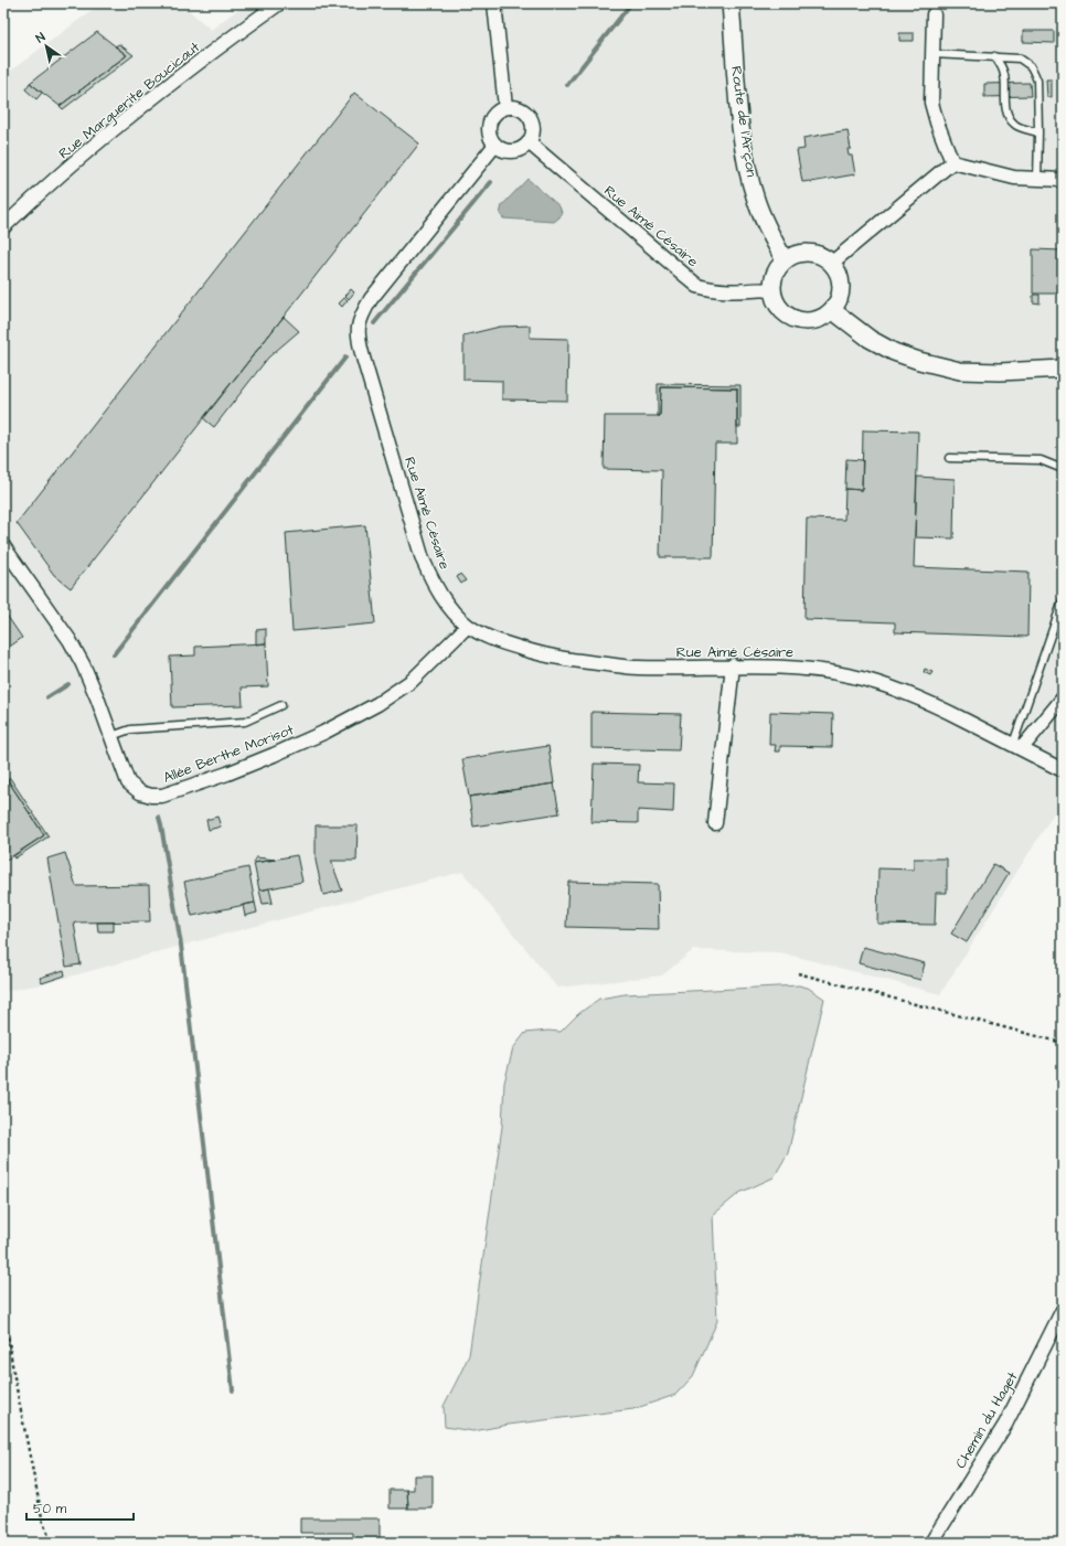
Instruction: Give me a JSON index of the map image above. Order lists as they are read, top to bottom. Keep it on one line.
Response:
{"streets":{"street":["Rue Marguerite Boucicaut","Route de l’Arçon","Rue Aimé Césaire","Allée Berthe Morisot","Chemin du Haget"]},"crossings":[["Route de l’Arçon","Rue Aimé Césaire"],["Rue Aimé Césaire","Allée Berthe Morisot"]],"scale_bar":"50 m","north":"top left"}
